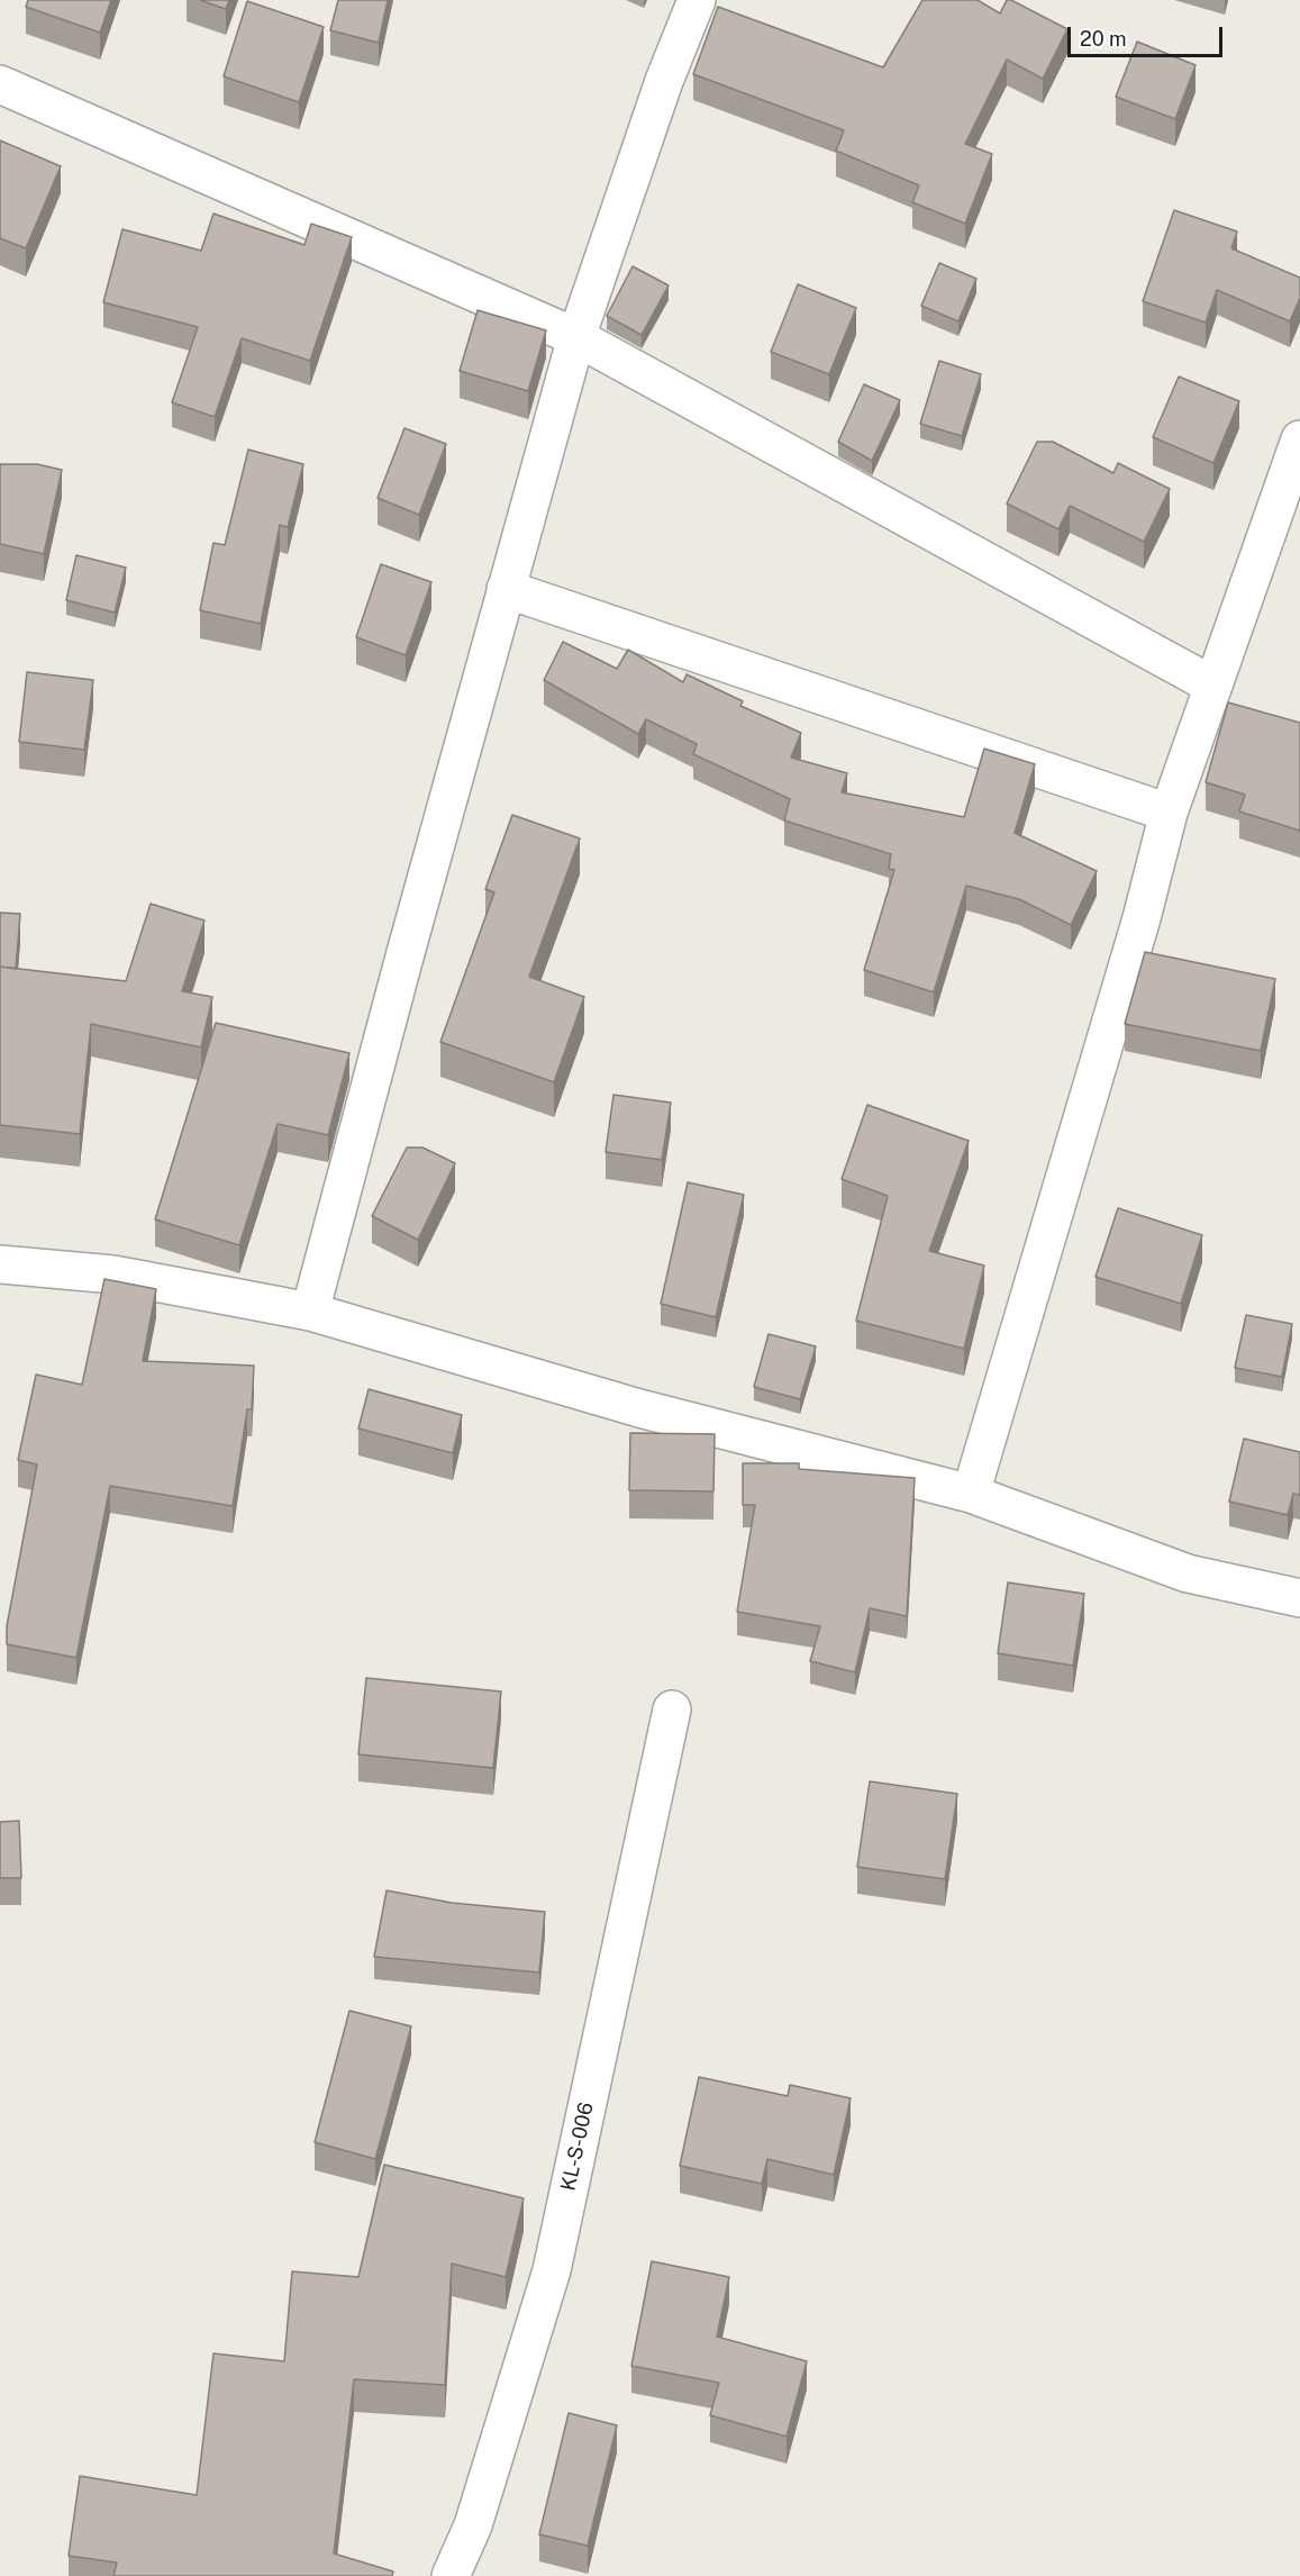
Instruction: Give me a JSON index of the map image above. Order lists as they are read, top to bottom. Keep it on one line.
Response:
{"streets":{"street":["KL-S-006"]},"scale_bar":"20 m"}
